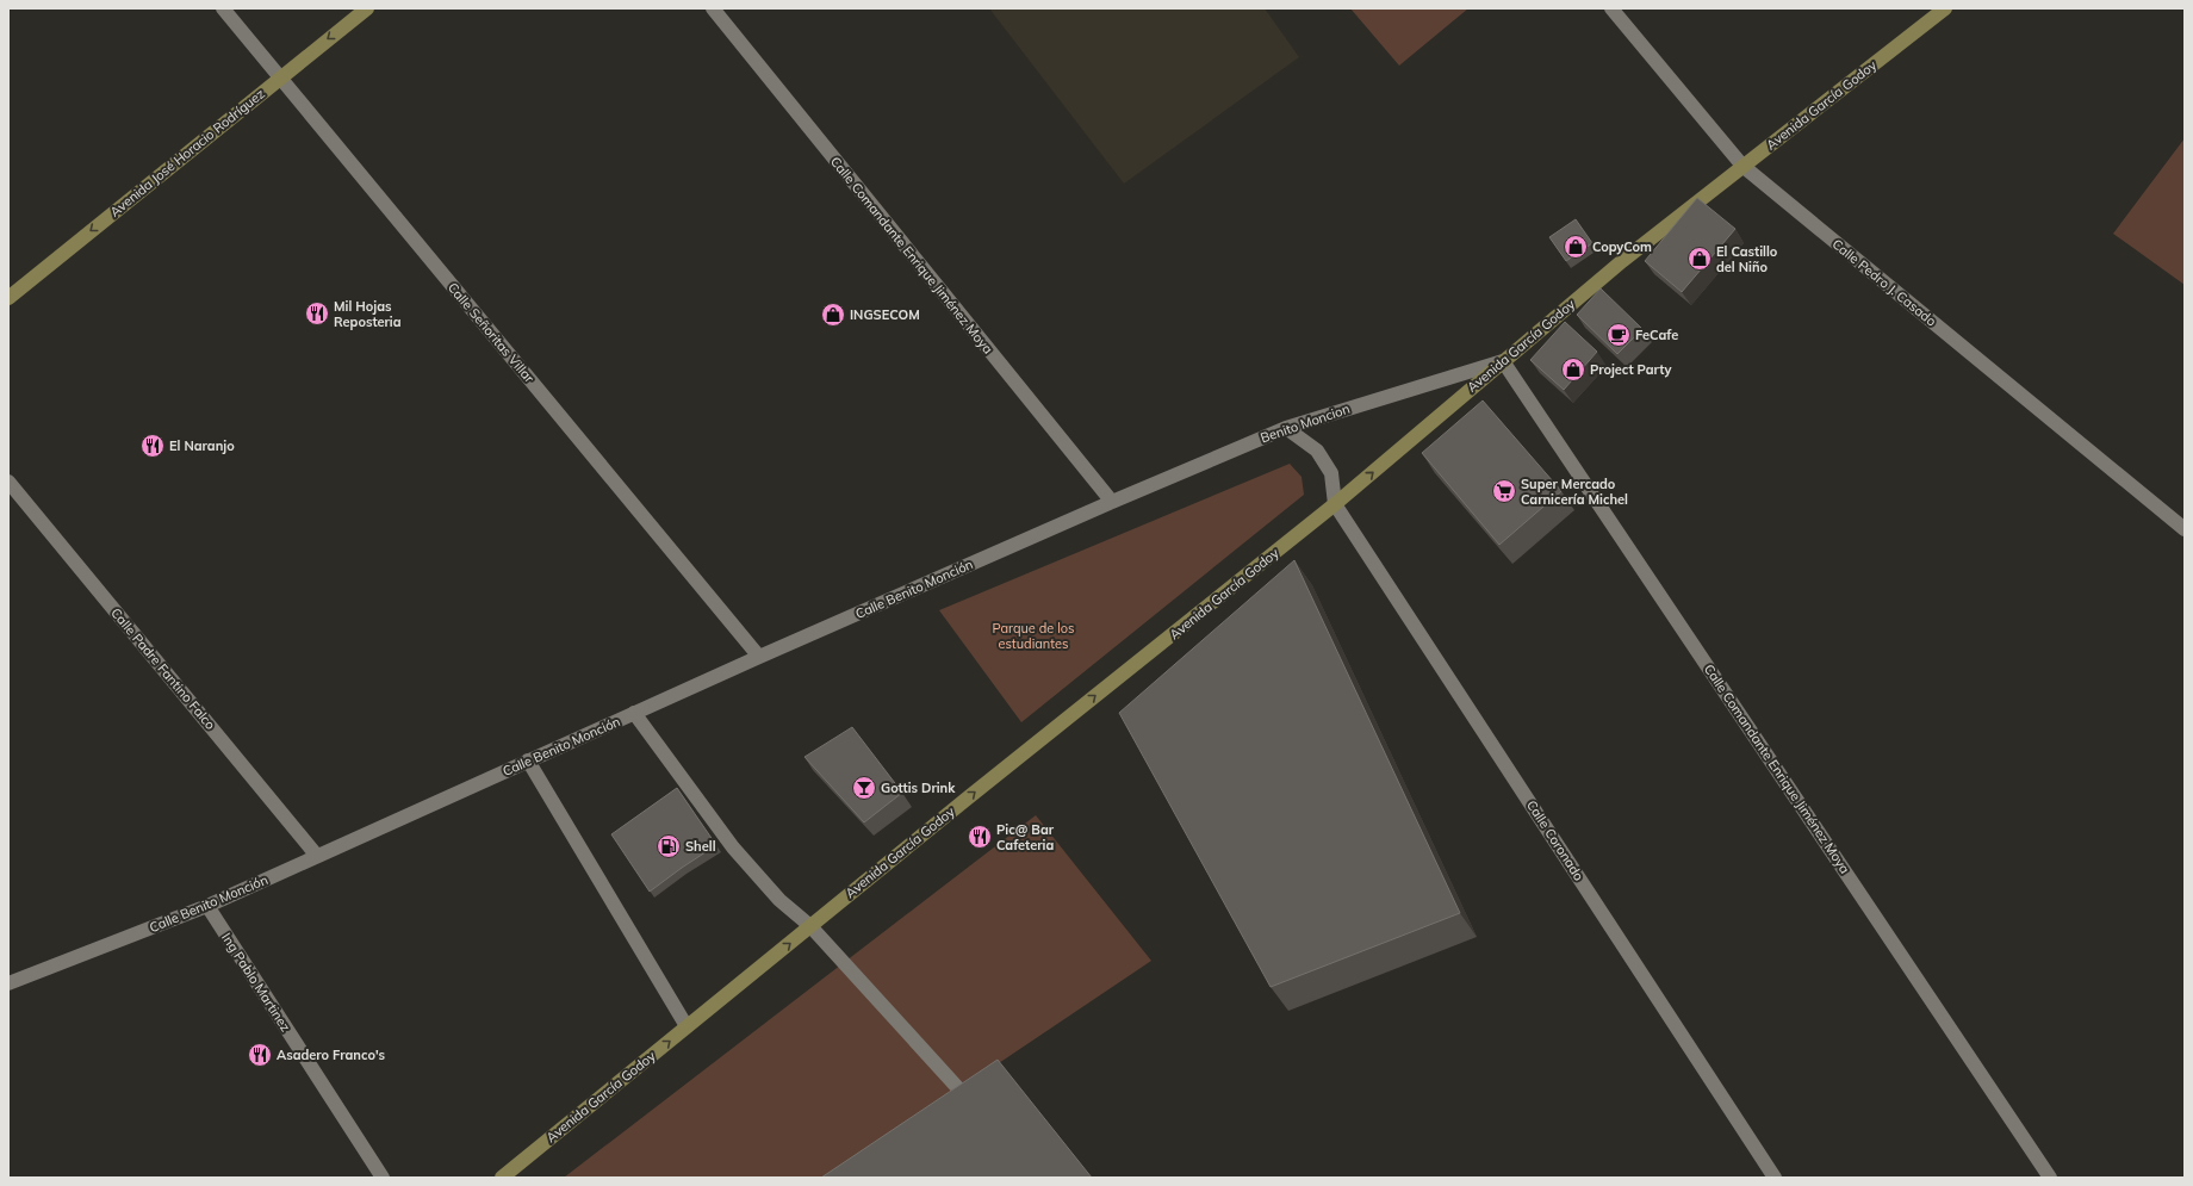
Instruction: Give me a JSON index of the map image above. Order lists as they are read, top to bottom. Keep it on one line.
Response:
{"streets":{"main road":["Avenida García Godoy","Avenida José Horacio Rodríguez"],"street":["Calle Comandante Enrique Jiménez Moya","Calle Pedro J. Casado","Calle Señoritas Villar","Benito Moncion","Calle Benito Monción","Calle Padre Fantino Falco","Calle Coronado","Ing Pablo Martinez"]},"crossings":[["Avenida García Godoy","Calle Comandante Enrique Jiménez Moya"],["Avenida García Godoy","Calle Pedro J. Casado"],["Avenida García Godoy","Benito Moncion"],["Avenida García Godoy","Calle Coronado"],["Avenida José Horacio Rodríguez","Calle Señoritas Villar"],["Calle Comandante Enrique Jiménez Moya","Benito Moncion"],["Calle Comandante Enrique Jiménez Moya","Calle Benito Monción"],["Calle Señoritas Villar","Calle Benito Monción"],["Benito Moncion","Calle Benito Monción"],["Calle Benito Monción","Calle Padre Fantino Falco"],["Calle Benito Monción","Ing Pablo Martinez"]],"one_way":["Avenida García Godoy","Avenida José Horacio Rodríguez"],"parks":["Parque de los estudiantes"],"places":{"shop":["CopyCom","El Castillo del Niño","INGSECOM","Project Party"],"restaurant":["Mil Hojas Reposteria","El Naranjo","Pic@ Bar Cafeteria","Asadero Franco's"],"cafe":["FeCafe"],"supermarket":["Super Mercado Carnicería Michel"],"bar":["Gottis Drink"],"fuel station":["Shell"]}}
